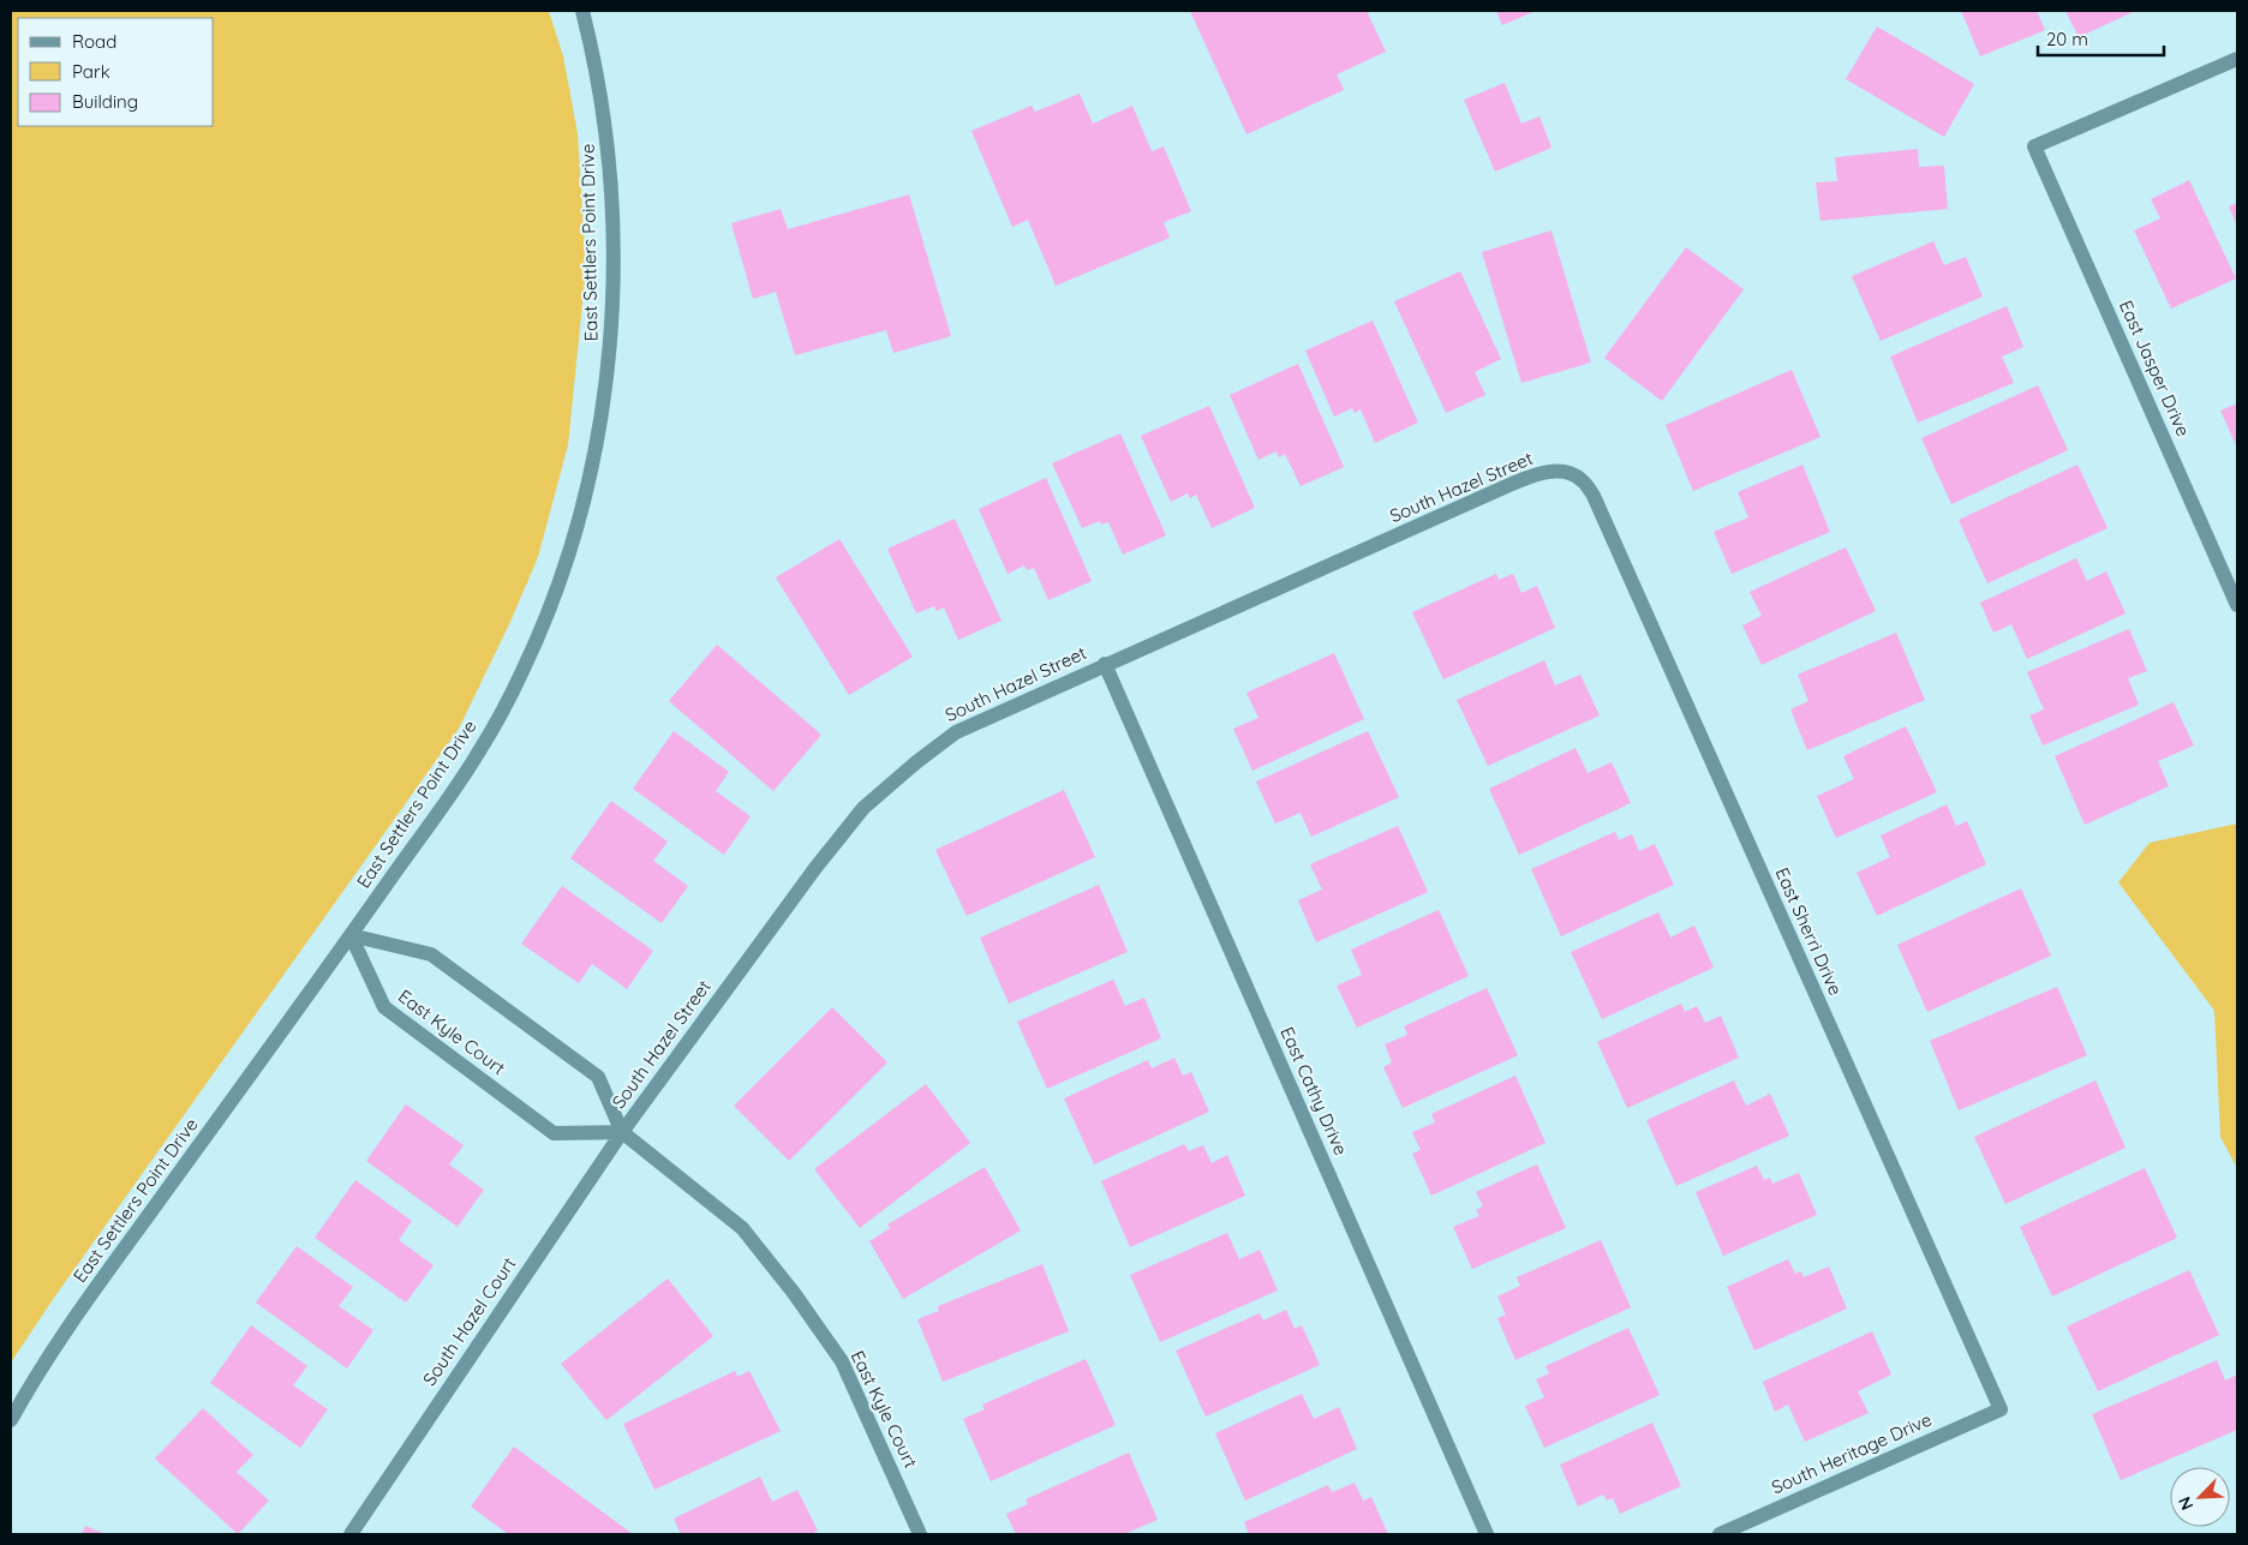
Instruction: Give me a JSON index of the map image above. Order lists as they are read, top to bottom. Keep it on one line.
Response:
{"streets":{"street":["East Settlers Point Drive","East Jasper Drive","South Hazel Street","East Sherri Drive","East Kyle Court","East Cathy Drive","South Hazel Court","South Heritage Drive"]},"crossings":[["East Settlers Point Drive","East Kyle Court"],["South Hazel Street","East Sherri Drive"],["South Hazel Street","East Kyle Court"],["South Hazel Street","East Cathy Drive"],["South Hazel Street","South Hazel Court"],["East Sherri Drive","South Heritage Drive"],["East Kyle Court","South Hazel Court"]],"legend":["Road","Park","Building"],"scale_bar":"20 m","north":"bottom left"}
